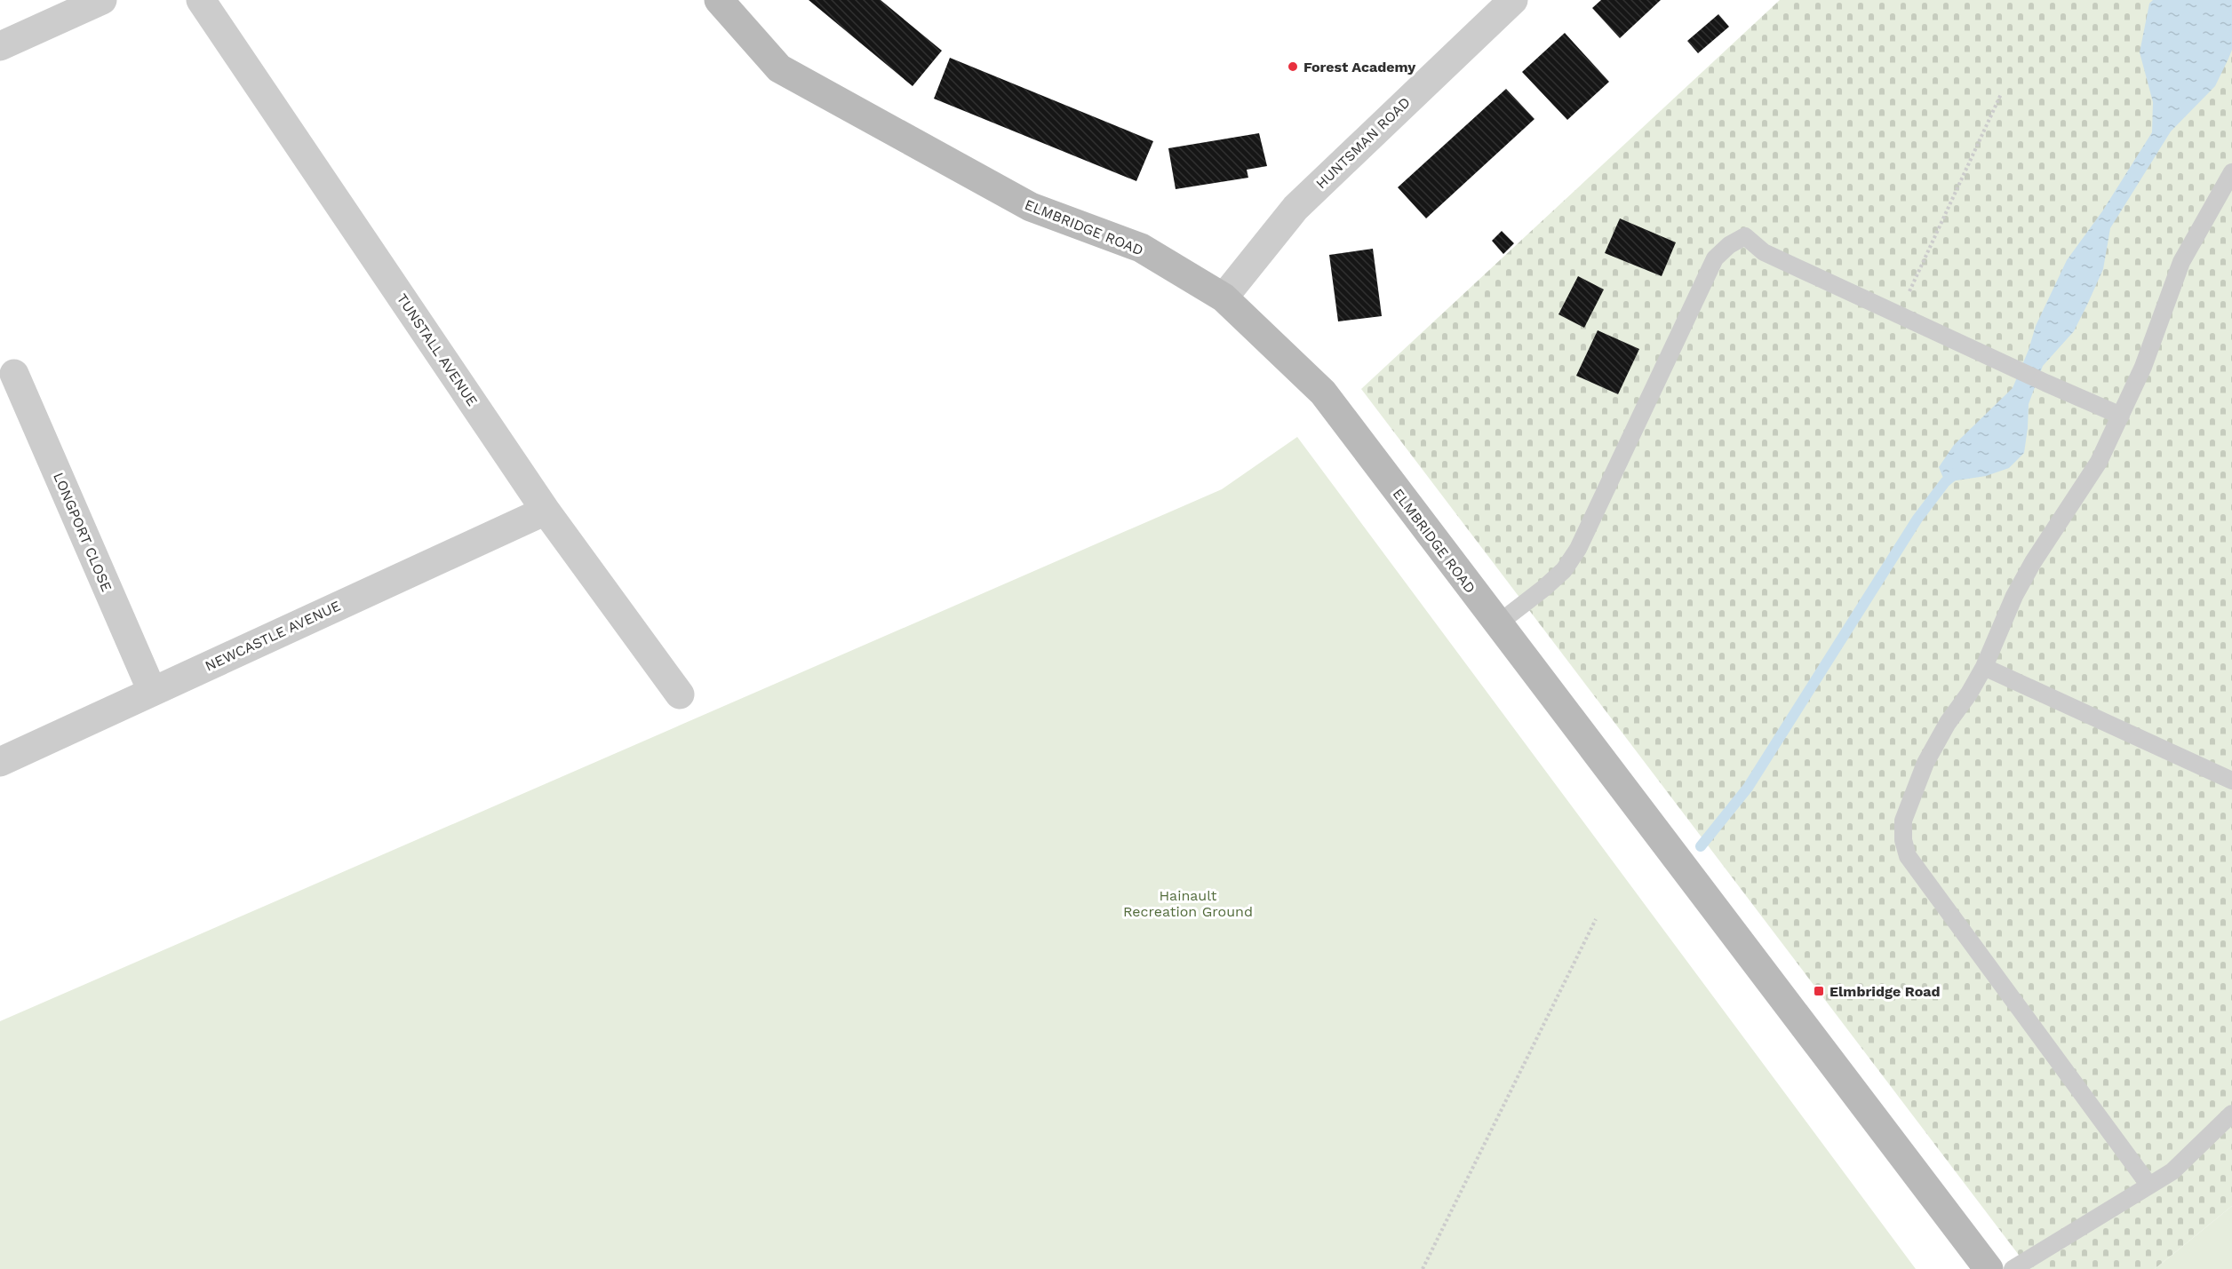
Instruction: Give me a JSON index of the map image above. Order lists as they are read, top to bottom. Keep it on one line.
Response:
{"streets":{"street":["HUNTSMAN ROAD","ELMBRIDGE ROAD","TUNSTALL AVENUE","LONGPORT CLOSE","NEWCASTLE AVENUE"]},"crossings":[["HUNTSMAN ROAD","ELMBRIDGE ROAD"],["TUNSTALL AVENUE","NEWCASTLE AVENUE"],["LONGPORT CLOSE","NEWCASTLE AVENUE"]],"parks":["Hainault Recreation Ground"],"places":{"other":["Forest Academy"],"transit":["Elmbridge Road"]}}
